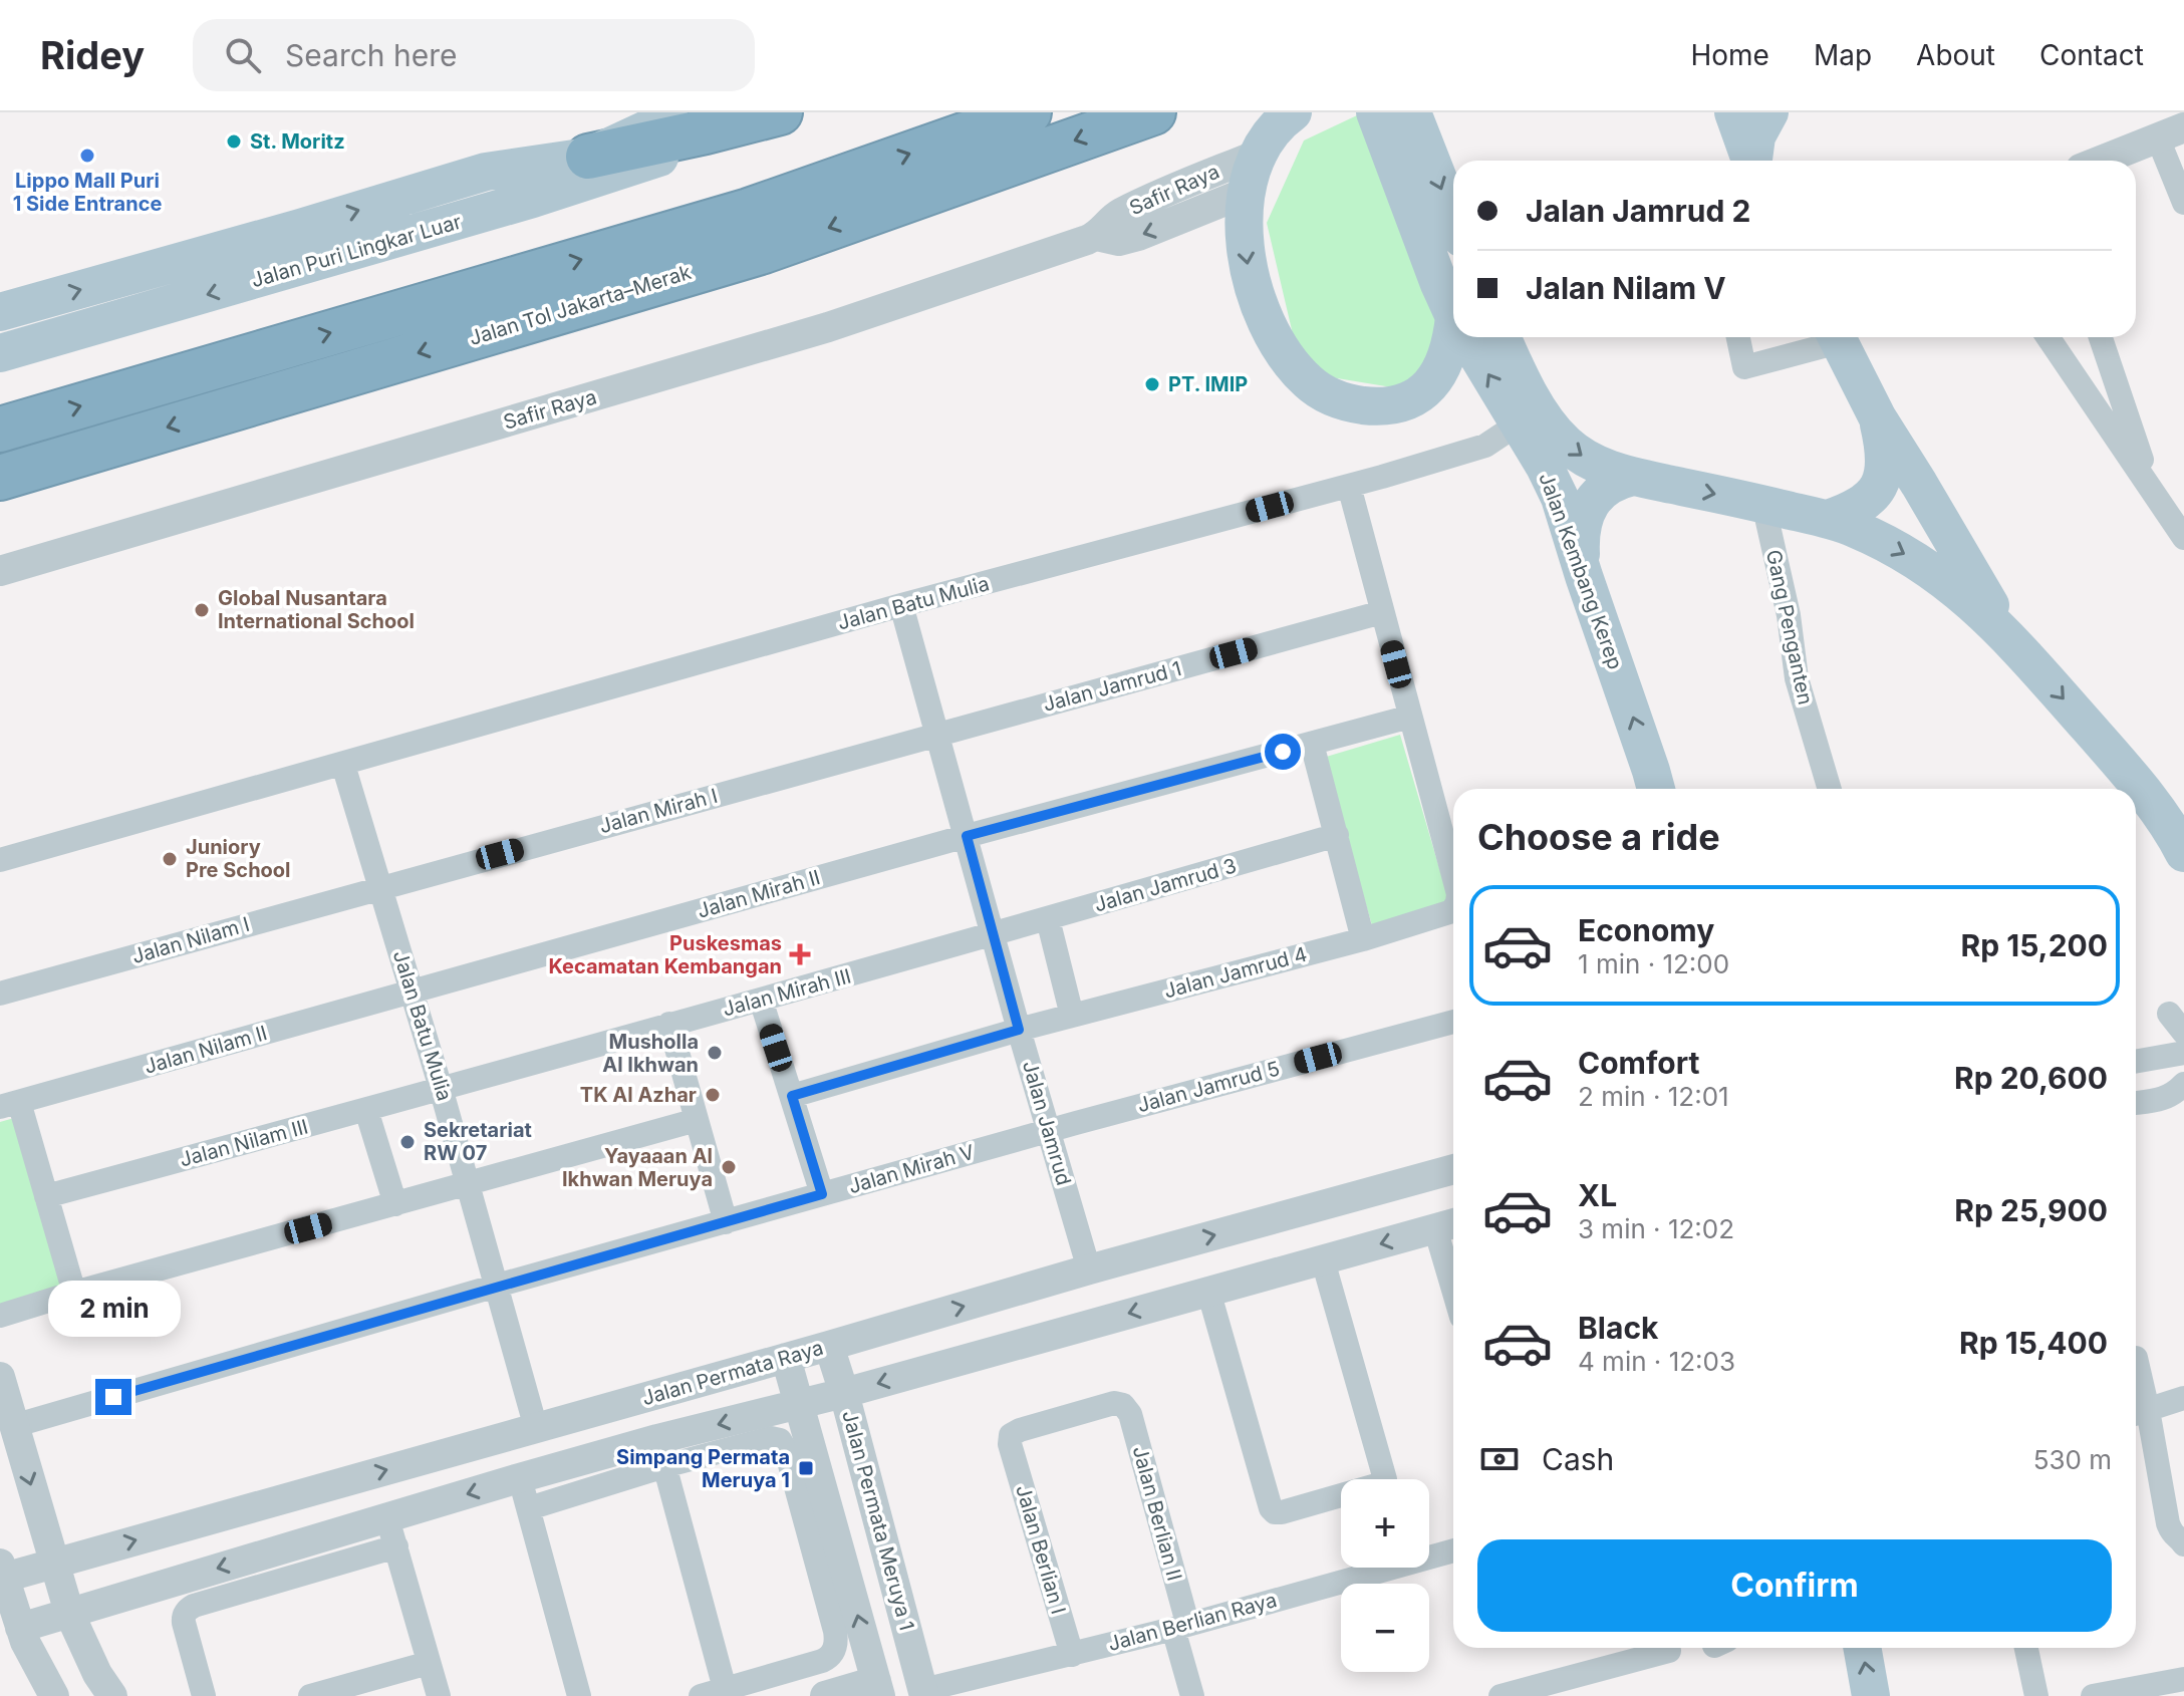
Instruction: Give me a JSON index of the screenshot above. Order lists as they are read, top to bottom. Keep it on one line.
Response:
{"streets":{"highway":["Jalan Tol Jakarta–Merak"],"main road":["Jalan Puri Lingkar Luar","Jalan Kembang Kerep"],"street":["Safir Raya","Jalan Batu Mulia","Gang Penganten","Jalan Jamrud 1","Jalan Mirah I","Jalan Jamrud 3","Jalan Mirah II","Jalan Nilam I","Jalan Jamrud 4","Jalan Mirah III","Jalan Nilam II","Jalan Jamrud 5","Jalan Jamrud","Jalan Nilam III","Jalan Mirah V","Jalan Permata Raya","Jalan Berlian II","Jalan Permata Meruya 1","Jalan Berlian I","Jalan Berlian Raya"]},"crossings":[["Jalan Kembang Kerep","Jalan Batu Mulia"],["Jalan Batu Mulia","Jalan Mirah I"],["Jalan Batu Mulia","Jalan Mirah II"],["Jalan Batu Mulia","Jalan Nilam I"],["Jalan Batu Mulia","Jalan Mirah III"],["Jalan Batu Mulia","Jalan Nilam II"],["Jalan Batu Mulia","Jalan Jamrud"],["Jalan Batu Mulia","Jalan Nilam III"],["Jalan Batu Mulia","Jalan Mirah V"],["Jalan Batu Mulia","Jalan Permata Raya"],["Jalan Jamrud 1","Jalan Mirah I"],["Jalan Jamrud 1","Jalan Jamrud"],["Jalan Mirah I","Jalan Nilam I"],["Jalan Mirah I","Jalan Jamrud"],["Jalan Jamrud 3","Jalan Mirah III"],["Jalan Jamrud 3","Jalan Jamrud"],["Jalan Mirah II","Jalan Jamrud 4"],["Jalan Mirah II","Jalan Nilam II"],["Jalan Mirah II","Jalan Jamrud"],["Jalan Jamrud 4","Jalan Jamrud"],["Jalan Mirah III","Jalan Jamrud"],["Jalan Mirah III","Jalan Nilam III"],["Jalan Jamrud 5","Jalan Jamrud"],["Jalan Jamrud 5","Jalan Mirah V"],["Jalan Jamrud","Jalan Mirah V"],["Jalan Jamrud","Jalan Permata Raya"],["Jalan Permata Raya","Jalan Permata Meruya 1"],["Jalan Berlian II","Jalan Berlian I"],["Jalan Berlian II","Jalan Berlian Raya"],["Jalan Permata Meruya 1","Jalan Berlian Raya"],["Jalan Berlian I","Jalan Berlian Raya"]],"one_way":["Jalan Kembang Kerep"],"places":{"other":["St. Moritz","Lippo Mall Puri 1 Side Entrance","PT. IMIP","Global Nusantara International School","Juniory Pre School","Musholla Al Ikhwan","TK Al Azhar","Sekretariat RW 07","Yayaaan Al Ikhwan Meruya"],"health":["Puskesmas Kecamatan Kembangan"],"transit":["Simpang Permata Meruya 1"]},"page":{"header":"Ridey","search":"Search here","nav":["Home","Map","About","Contact"],"banner":["Jalan Jamrud 2","Jalan Nilam V"],"heading":"Choose a ride","list":[{"name":"Economy","note":"1 min · 12:00","value":"Rp 15,200"},{"name":"Comfort","note":"2 min · 12:01","value":"Rp 20,600"},{"name":"XL","note":"3 min · 12:02","value":"Rp 25,900"},{"name":"Black","note":"4 min · 12:03","value":"Rp 15,400"}],"bubble":"2 min","pay":["Cash","530 m"],"map_buttons":["+","−"],"buttons":"Confirm"}}
